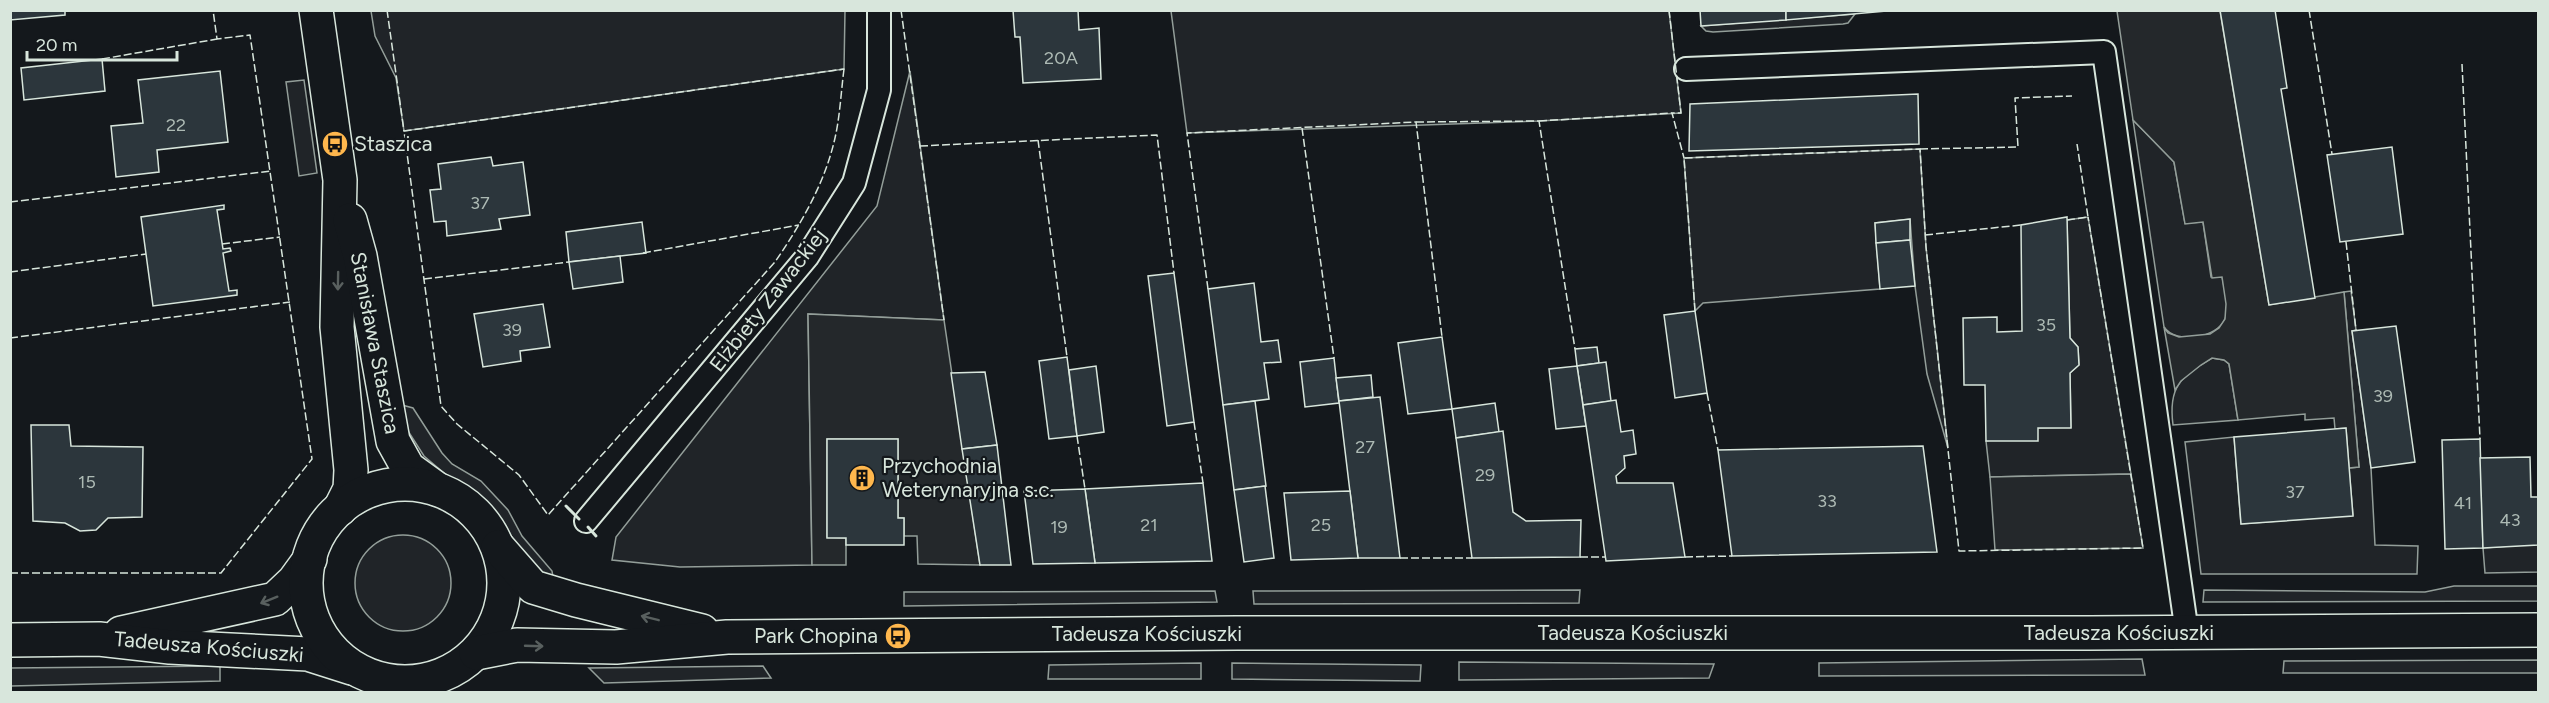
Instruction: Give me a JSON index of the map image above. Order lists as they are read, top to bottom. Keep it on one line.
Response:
{"streets":{"street":["Stanisława Staszica","Tadeusza Kościuszki"],"lane":["Elżbiety Zawackiej"]},"crossings":[["Stanisława Staszica","Tadeusza Kościuszki"]],"places":{"bus stop":["Staszica","Park Chopina"],"building":["Przychodnia Weterynaryjna s.c."]},"house_numbers":["20A","22","37","35","39","39","27","29","15","37","33","41","43","21","25","19"],"scale_bar":"20 m"}
